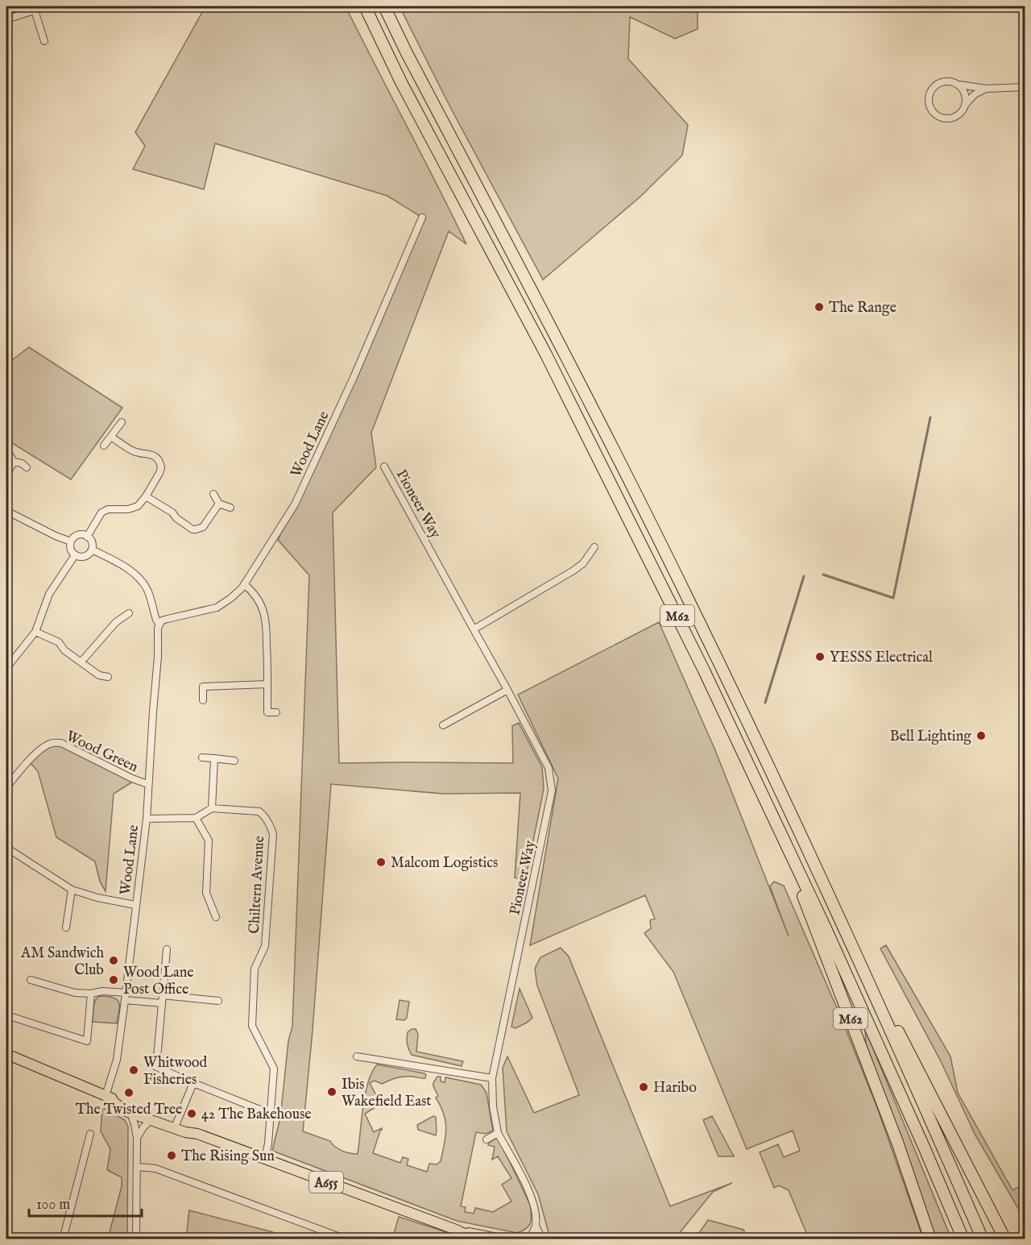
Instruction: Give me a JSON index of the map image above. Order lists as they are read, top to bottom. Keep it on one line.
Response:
{"streets":{"highway":["M62"],"main road":["A655"],"street":["Wood Lane","Pioneer Way","Wood Green","Chiltern Avenue"]},"crossings":[["Wood Lane","Wood Green"],["Wood Lane","A655"],["Chiltern Avenue","A655"]],"places":["The Range","YESSS Electrical","Bell Lighting","Malcom Logistics","AM Sandwich Club","Wood Lane Post Office","Whitwood Fisheries","Haribo","Ibis Wakefield East","The Twisted Tree","42 The Bakehouse","The Rising Sun"],"scale_bar":"100 m"}
